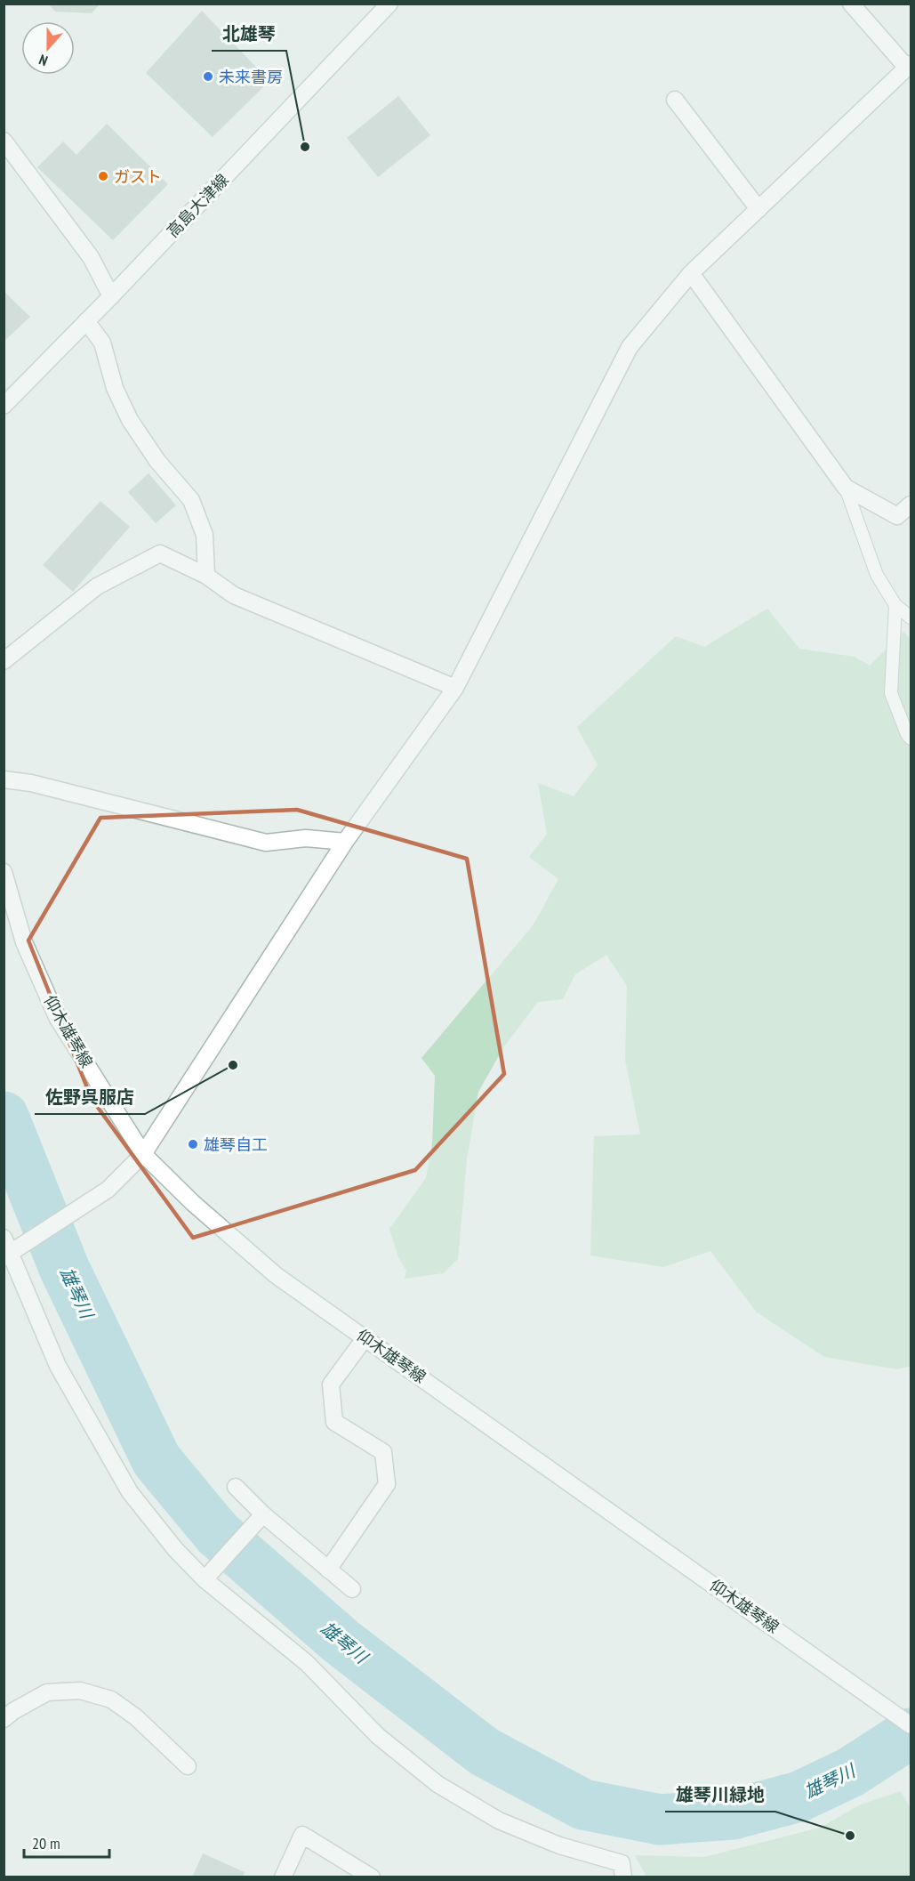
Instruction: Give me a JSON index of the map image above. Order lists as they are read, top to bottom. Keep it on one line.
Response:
{"streets":{"street":["高島大津線","仰木雄琴線"]},"water":["雄琴川"],"places":["未来書房","北雄琴","ガスト","佐野呉服店","雄琴自工","雄琴川緑地"],"scale_bar":"20 m","north":"bottom"}
